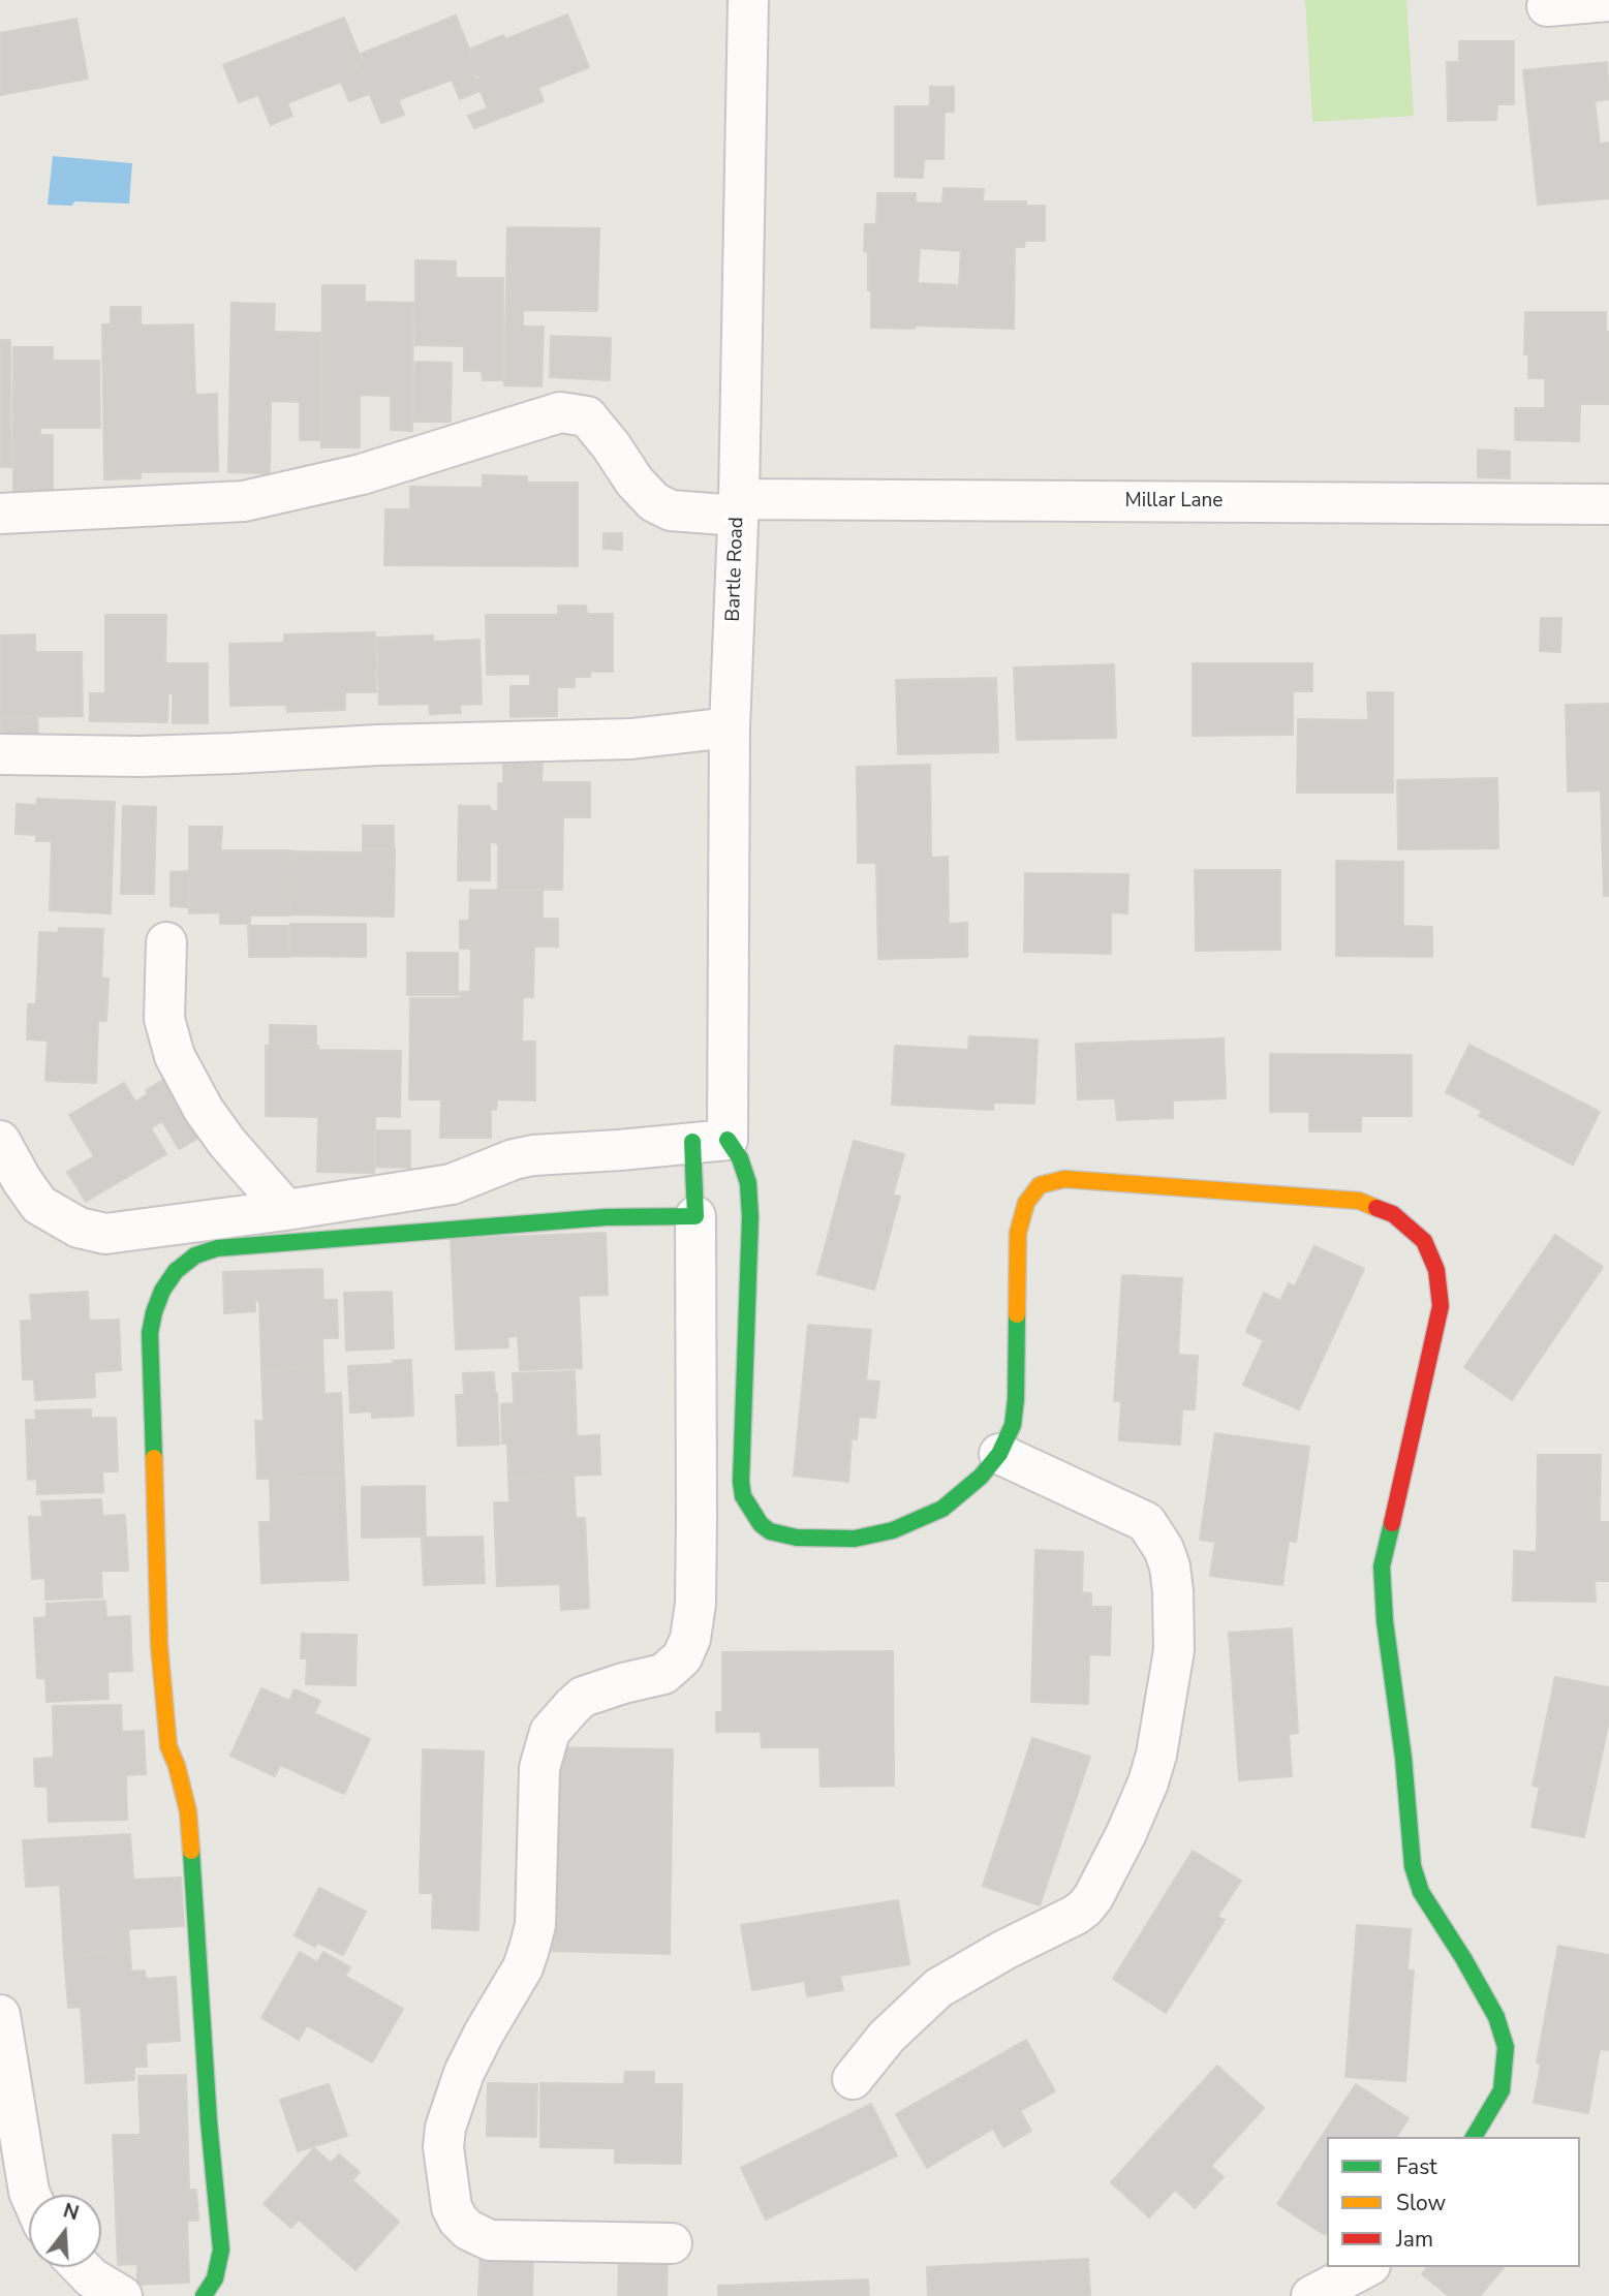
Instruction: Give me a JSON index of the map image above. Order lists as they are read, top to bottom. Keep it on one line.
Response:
{"streets":{"street":["Millar Lane","Bartle Road"]},"crossings":[["Millar Lane","Bartle Road"]],"legend":["Fast","Slow","Jam"],"north":"top"}
